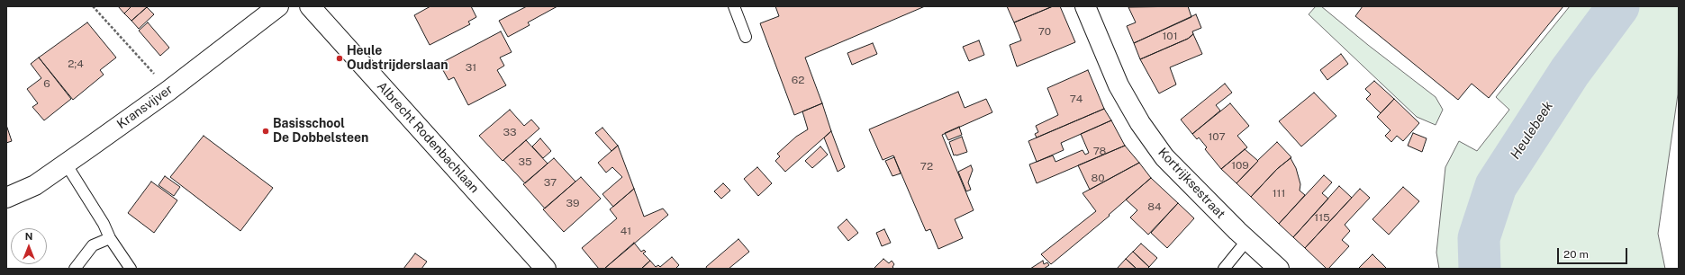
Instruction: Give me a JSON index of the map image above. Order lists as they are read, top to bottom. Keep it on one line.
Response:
{"streets":{"street":["Kransvijver","Albrecht Rodenbachlaan","Kortrijksestraat"]},"water":["Heulebeek"],"places":["Heule Oudstrijderslaan","Basisschool De Dobbelsteen"],"house_numbers":["70","101","2;4","31","62","6","74","33","107","78","35","109","72","80","37","111","39","84","115","41"],"scale_bar":"20 m","north":"top"}
